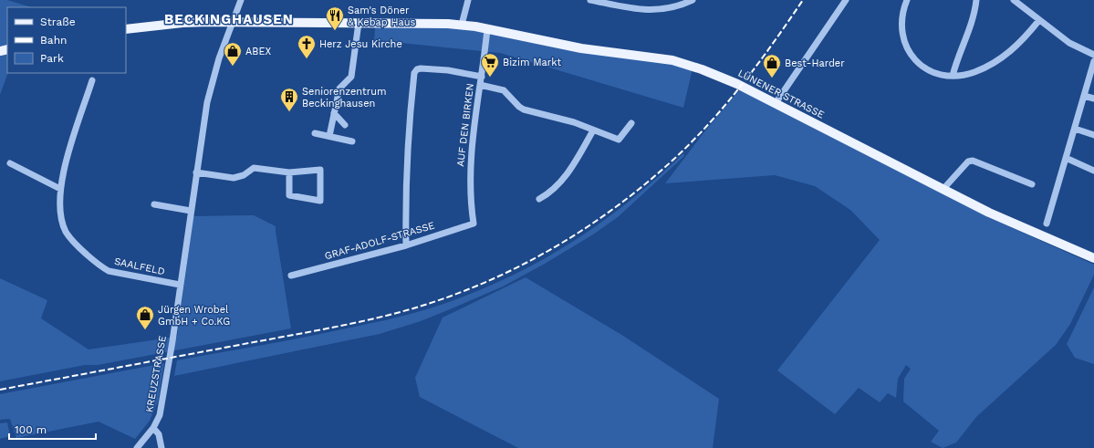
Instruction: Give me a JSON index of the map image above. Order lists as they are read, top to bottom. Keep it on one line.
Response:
{"streets":{"main road":["LÜNENER STRASSE"],"street":["AUF DEN BIRKEN","GRAF-ADOLF-STRASSE","SAALFELD","KREUZSTRASSE"]},"crossings":[["LÜNENER STRASSE","AUF DEN BIRKEN"],["LÜNENER STRASSE","KREUZSTRASSE"],["AUF DEN BIRKEN","GRAF-ADOLF-STRASSE"],["SAALFELD","KREUZSTRASSE"]],"districts":["BECKINGHAUSEN"],"places":{"restaurant":["Sam's Döner & Kebap Haus"],"church":["Herz Jesu Kirche"],"shop":["ABEX","Best-Harder","Jürgen Wrobel GmbH + Co.KG"],"supermarket":["Bizim Markt"],"building":["Seniorenzentrum Beckinghausen"]},"legend":["Straße","Bahn","Park"],"scale_bar":"100 m"}
